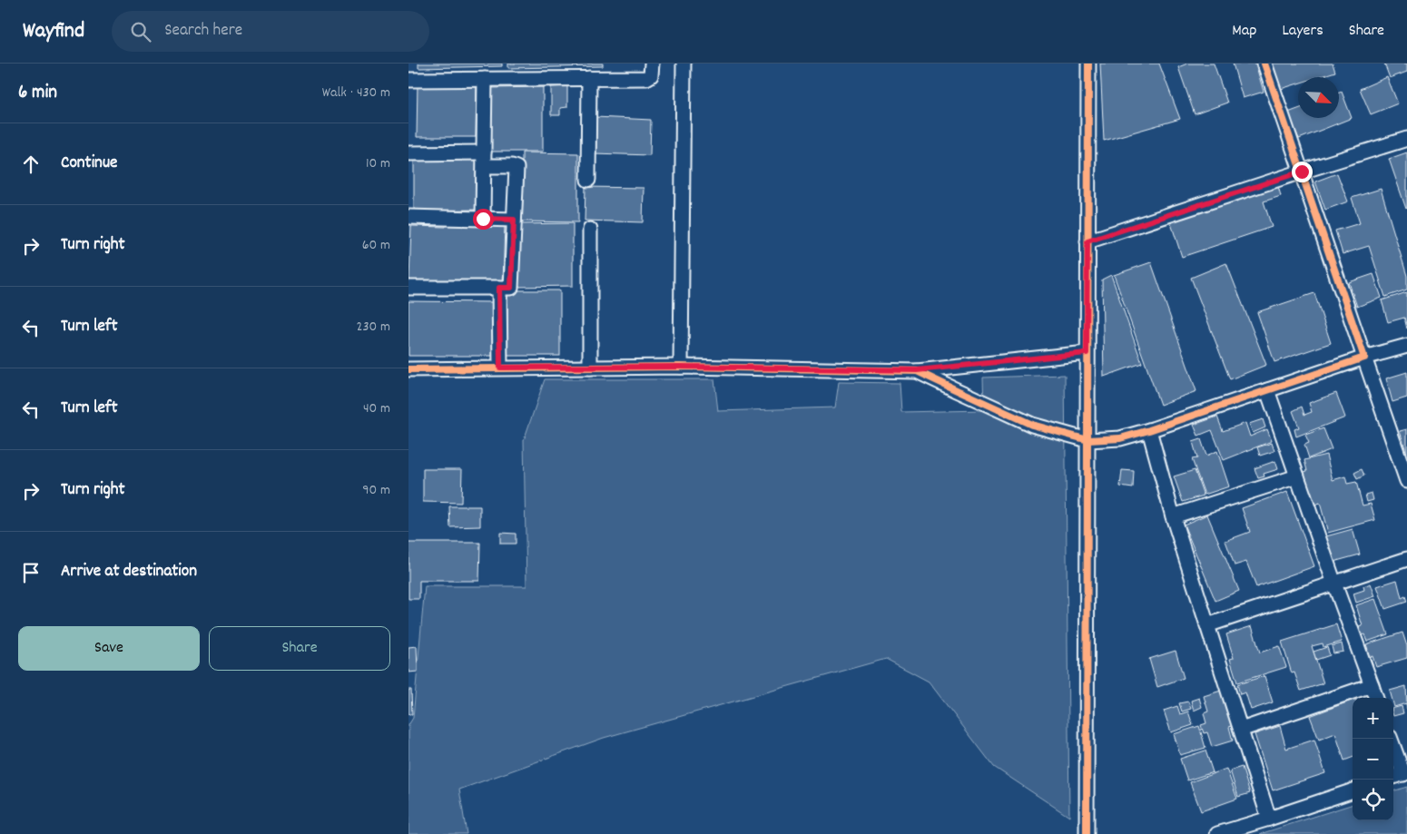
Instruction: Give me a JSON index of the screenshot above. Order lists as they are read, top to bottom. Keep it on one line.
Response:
{"north":"bottom right","page":{"header":"Wayfind","search":"Search here","nav":["Map","Layers","Share"],"heading":["6 min","Walk · 430 m"],"list":[["Continue","10 m"],["Turn right","60 m"],["Turn left","230 m"],["Turn left","40 m"],["Turn right","90 m"],"Arrive at destination"],"buttons":["Save","Share"],"map_buttons":["+","−"]}}
